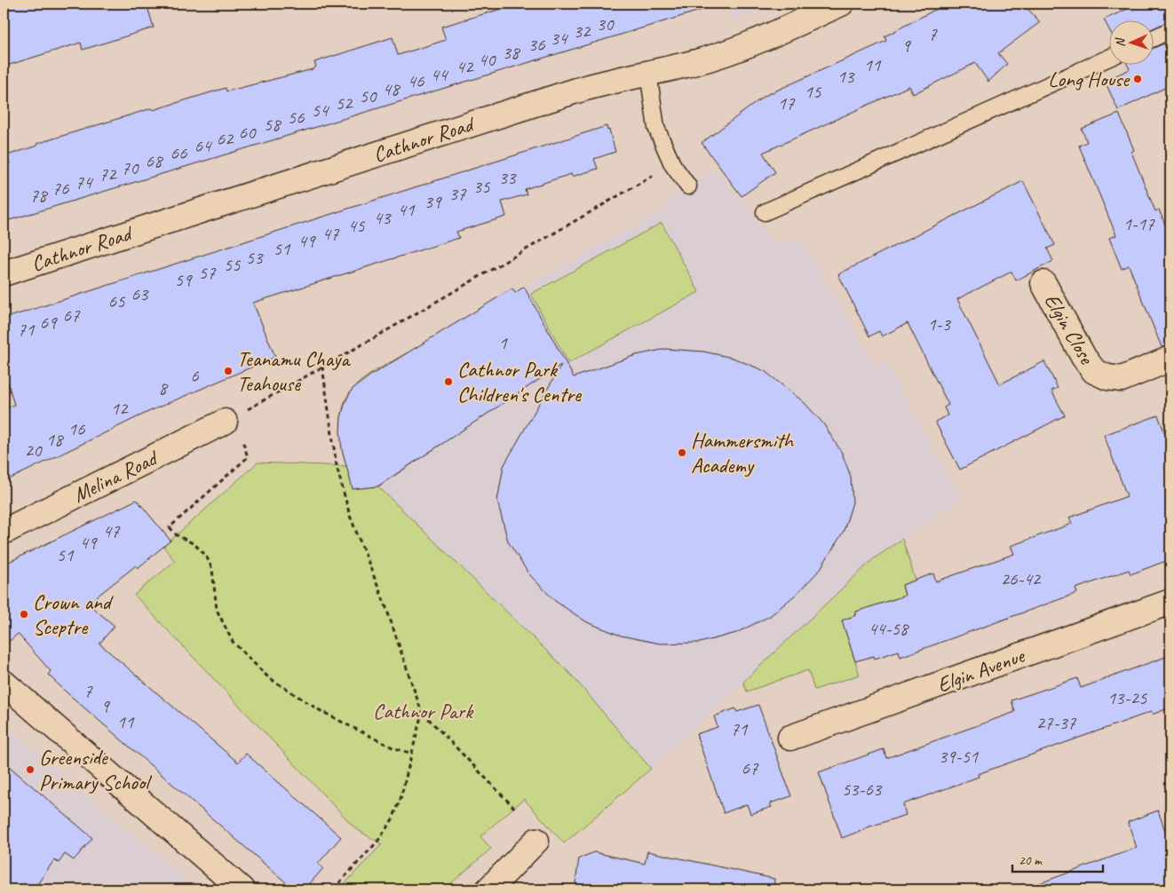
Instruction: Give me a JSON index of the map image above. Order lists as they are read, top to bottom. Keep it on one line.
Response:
{"streets":{"street":["Cathnor Road","Elgin Close","Melina Road","Elgin Avenue"]},"parks":["Cathnor Park"],"places":["Long House","Teanamu Chaya Teahouse","Cathnor Park Children's Centre","Hammersmith Academy","Crown and Sceptre","Greenside Primary School"],"house_numbers":["30","32","7","34","36","9","38","40","11","42","44","13","46","48","15","50","52","17","54","56","58","60","62","64","66","68","70","72","33","74","35","76","37","78","39","41","43","1-17","45","47","49","51","53","55","57","59","63","65","67","69","1-3","71","1","6","8","12","16","18","20","47","49","51","26-42","44-58","7","13-25","9","11","27-37","71","39-51","67","53-63"],"scale_bar":"20 m","north":"left"}
